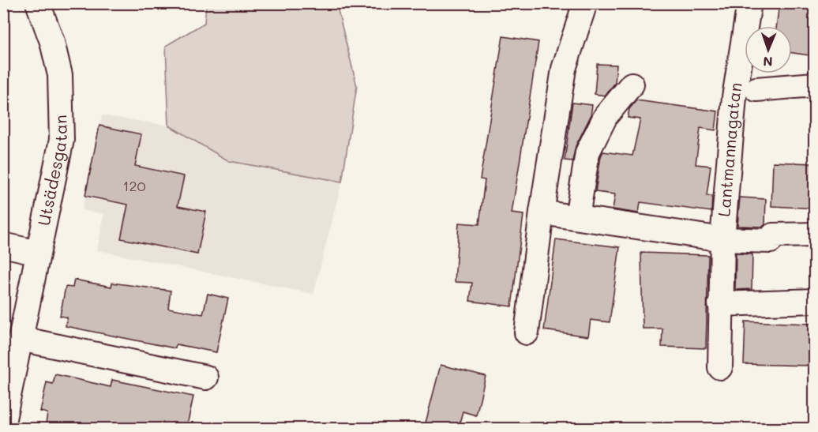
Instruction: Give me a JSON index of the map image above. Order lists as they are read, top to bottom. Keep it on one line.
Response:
{"streets":{"street":["Lantmannagatan","Utsädesgatan"]},"house_numbers":["120"],"north":"bottom"}
